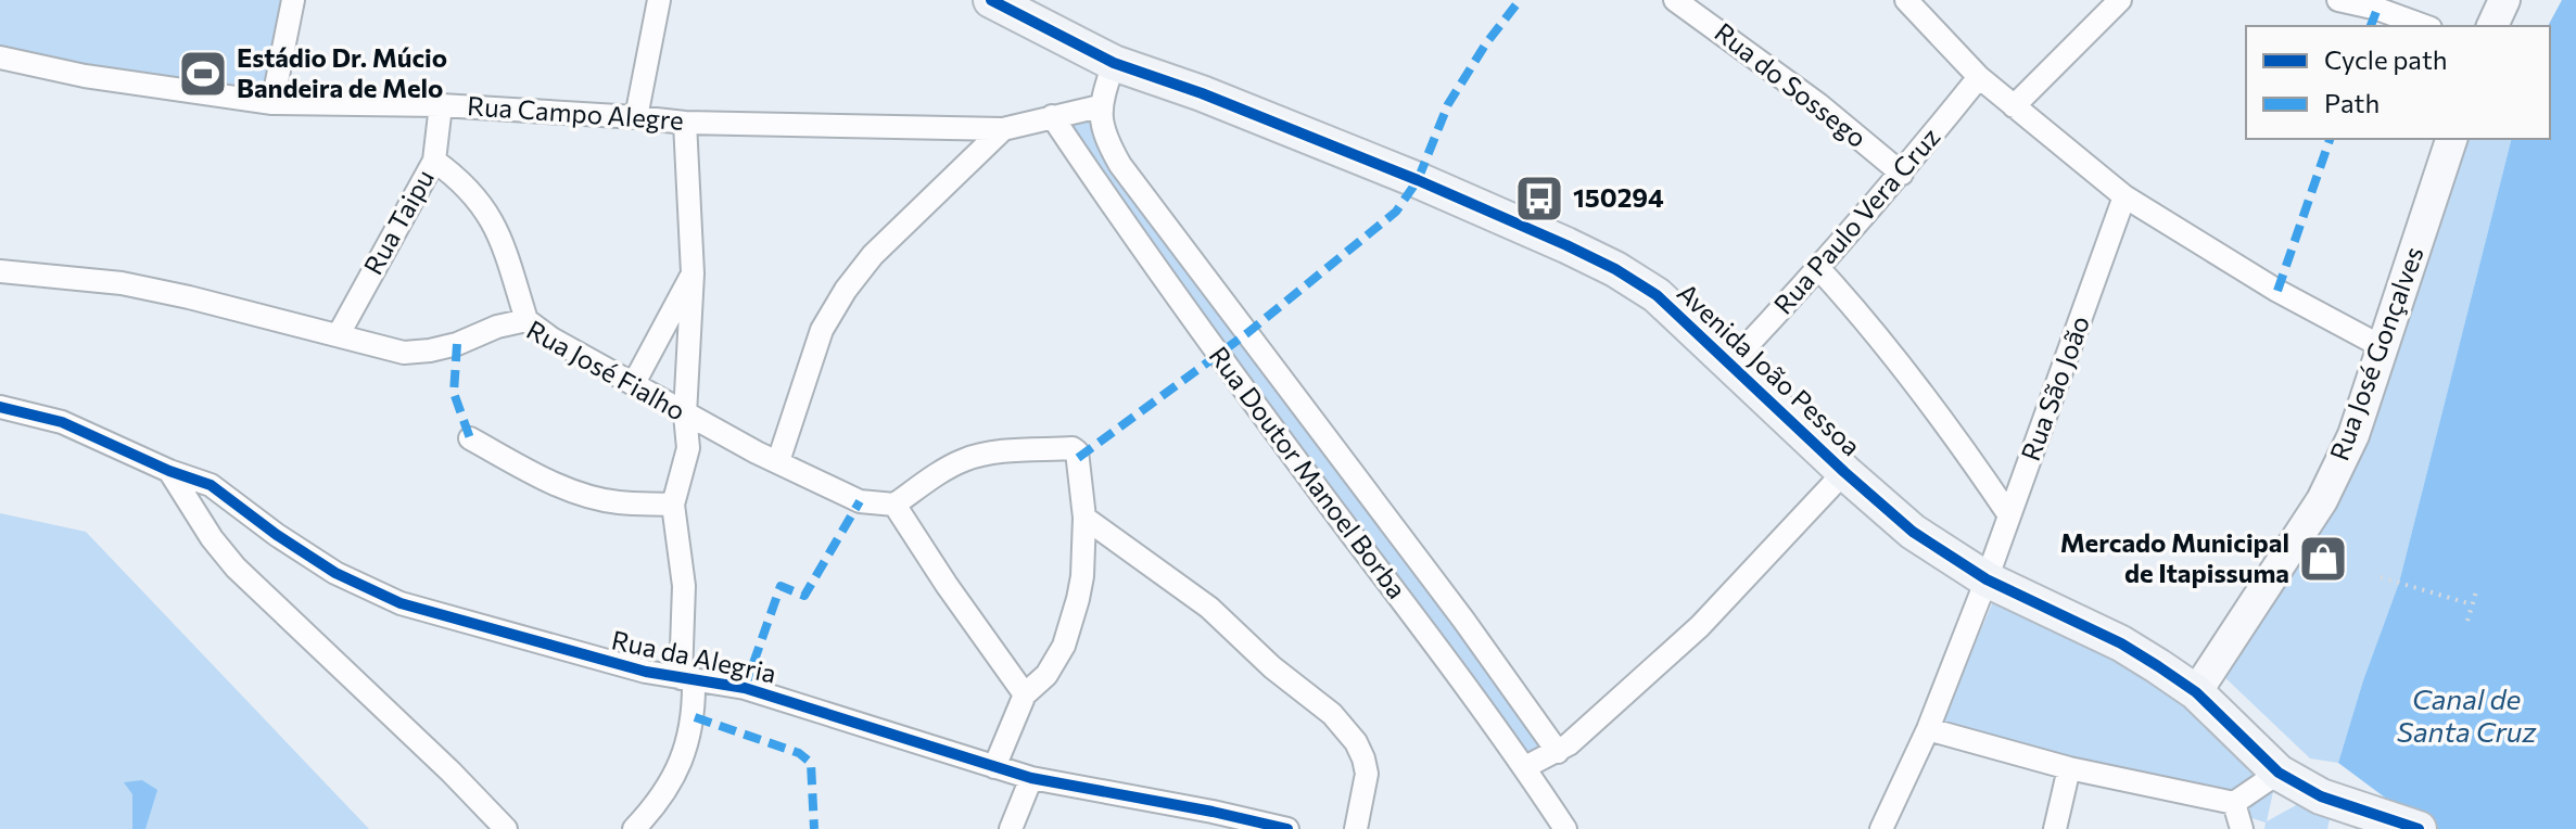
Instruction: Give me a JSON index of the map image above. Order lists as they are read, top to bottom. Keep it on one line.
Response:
{"streets":{"main road":["Avenida João Pessoa"],"street":["Rua do Sossego","Rua Campo Alegre","Rua Paulo Vera Cruz","Rua Taipu","Rua José Gonçalves","Rua José Fialho","Rua São João","Rua Doutor Manoel Borba","Rua da Alegria"]},"crossings":[["Rua do Sossego","Rua Paulo Vera Cruz"],["Rua Campo Alegre","Rua Taipu"],["Rua Campo Alegre","Rua Doutor Manoel Borba"],["Rua Paulo Vera Cruz","Avenida João Pessoa"],["Rua Taipu","Rua José Fialho"],["Rua José Gonçalves","Avenida João Pessoa"],["Avenida João Pessoa","Rua São João"]],"water":["Canal de Santa Cruz"],"places":{"sports":["Estádio Dr. Múcio Bandeira de Melo"],"bus stop":["150294"],"shop":["Mercado Municipal de Itapissuma"]},"legend":["Cycle path","Path"]}
